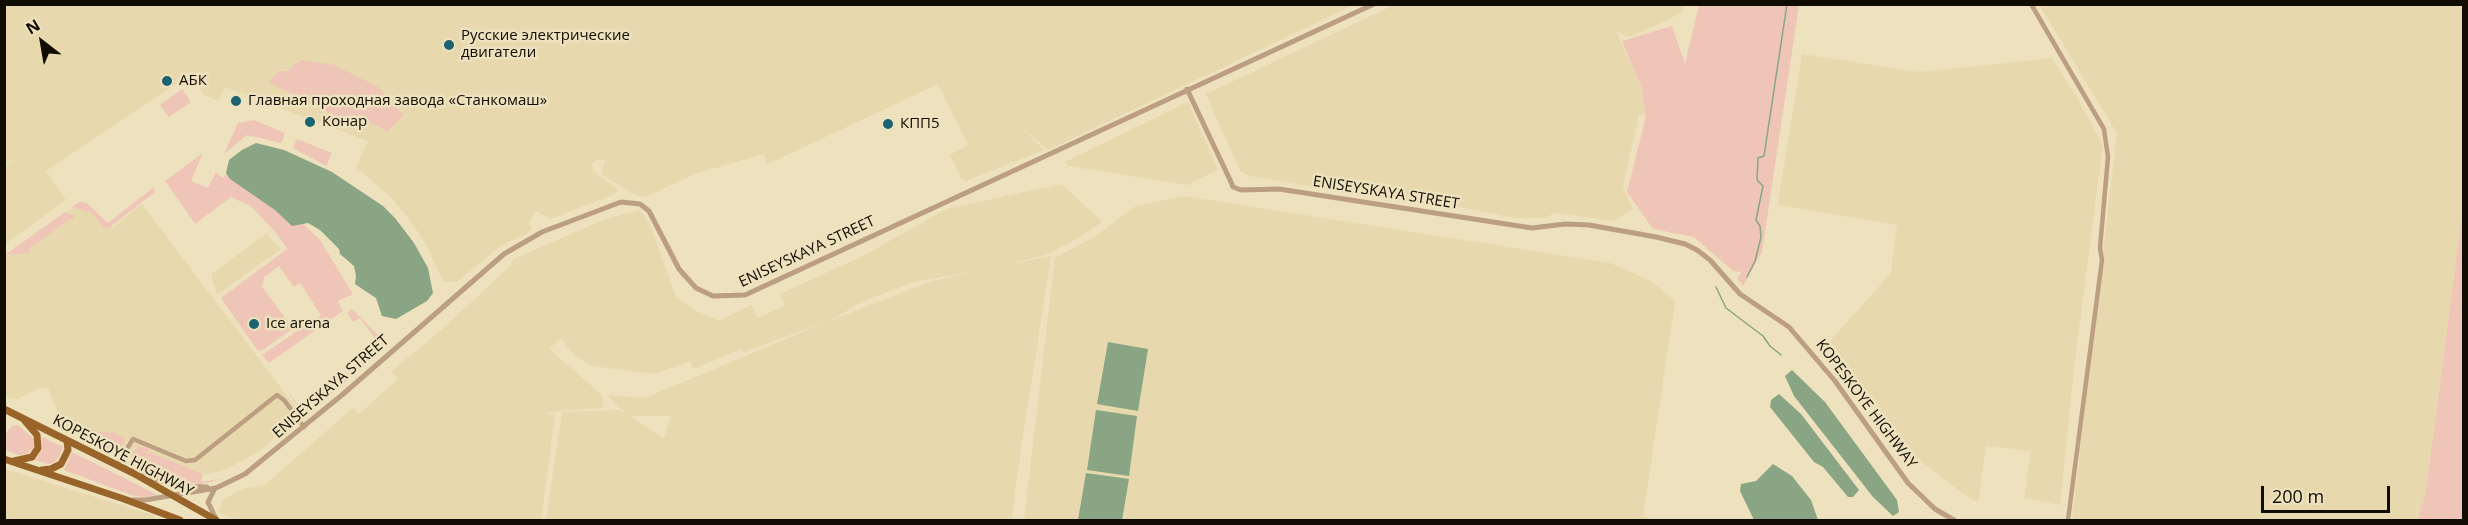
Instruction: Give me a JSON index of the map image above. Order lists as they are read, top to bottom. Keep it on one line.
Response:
{"streets":{"main road":["KOPESKOYE HIGHWAY"],"street":["ENISEYSKAYA STREET"]},"crossings":[["ENISEYSKAYA STREET","KOPESKOYE HIGHWAY"]],"places":["Русские электрические двигатели","АБК","Главная проходная завода «Станкомаш»","Конар","КПП5","Ice arena"],"scale_bar":"200 m","north":"top left"}
